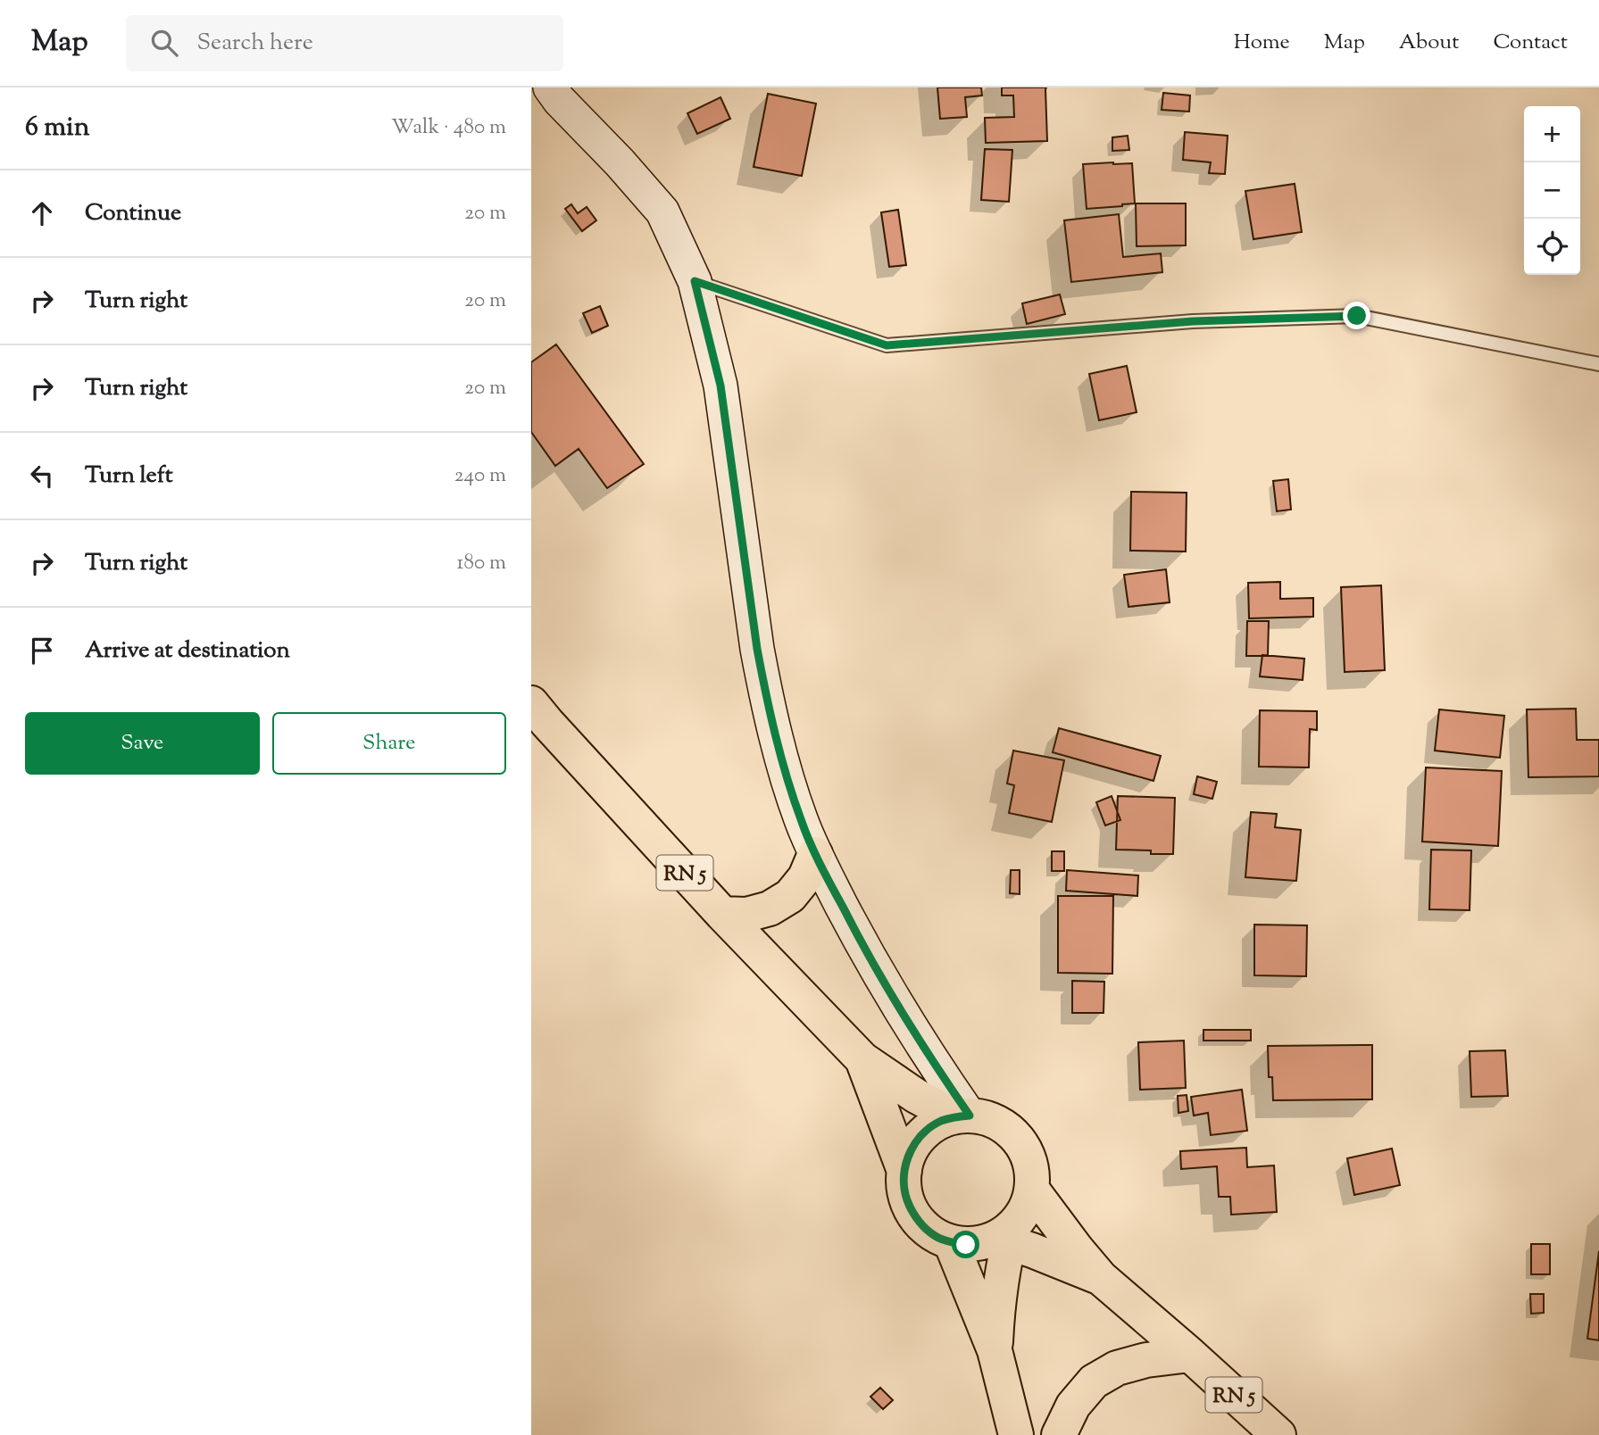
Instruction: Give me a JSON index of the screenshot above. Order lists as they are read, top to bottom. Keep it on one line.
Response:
{"streets":{"main road":["RN 5"]},"page":{"header":"Map","search":"Search here","nav":["Home","Map","About","Contact"],"heading":["6 min","Walk · 480 m"],"map_buttons":["+","−"],"list":[["Continue","20 m"],["Turn right","20 m"],["Turn right","20 m"],["Turn left","240 m"],["Turn right","180 m"],"Arrive at destination"],"buttons":["Save","Share"]}}
